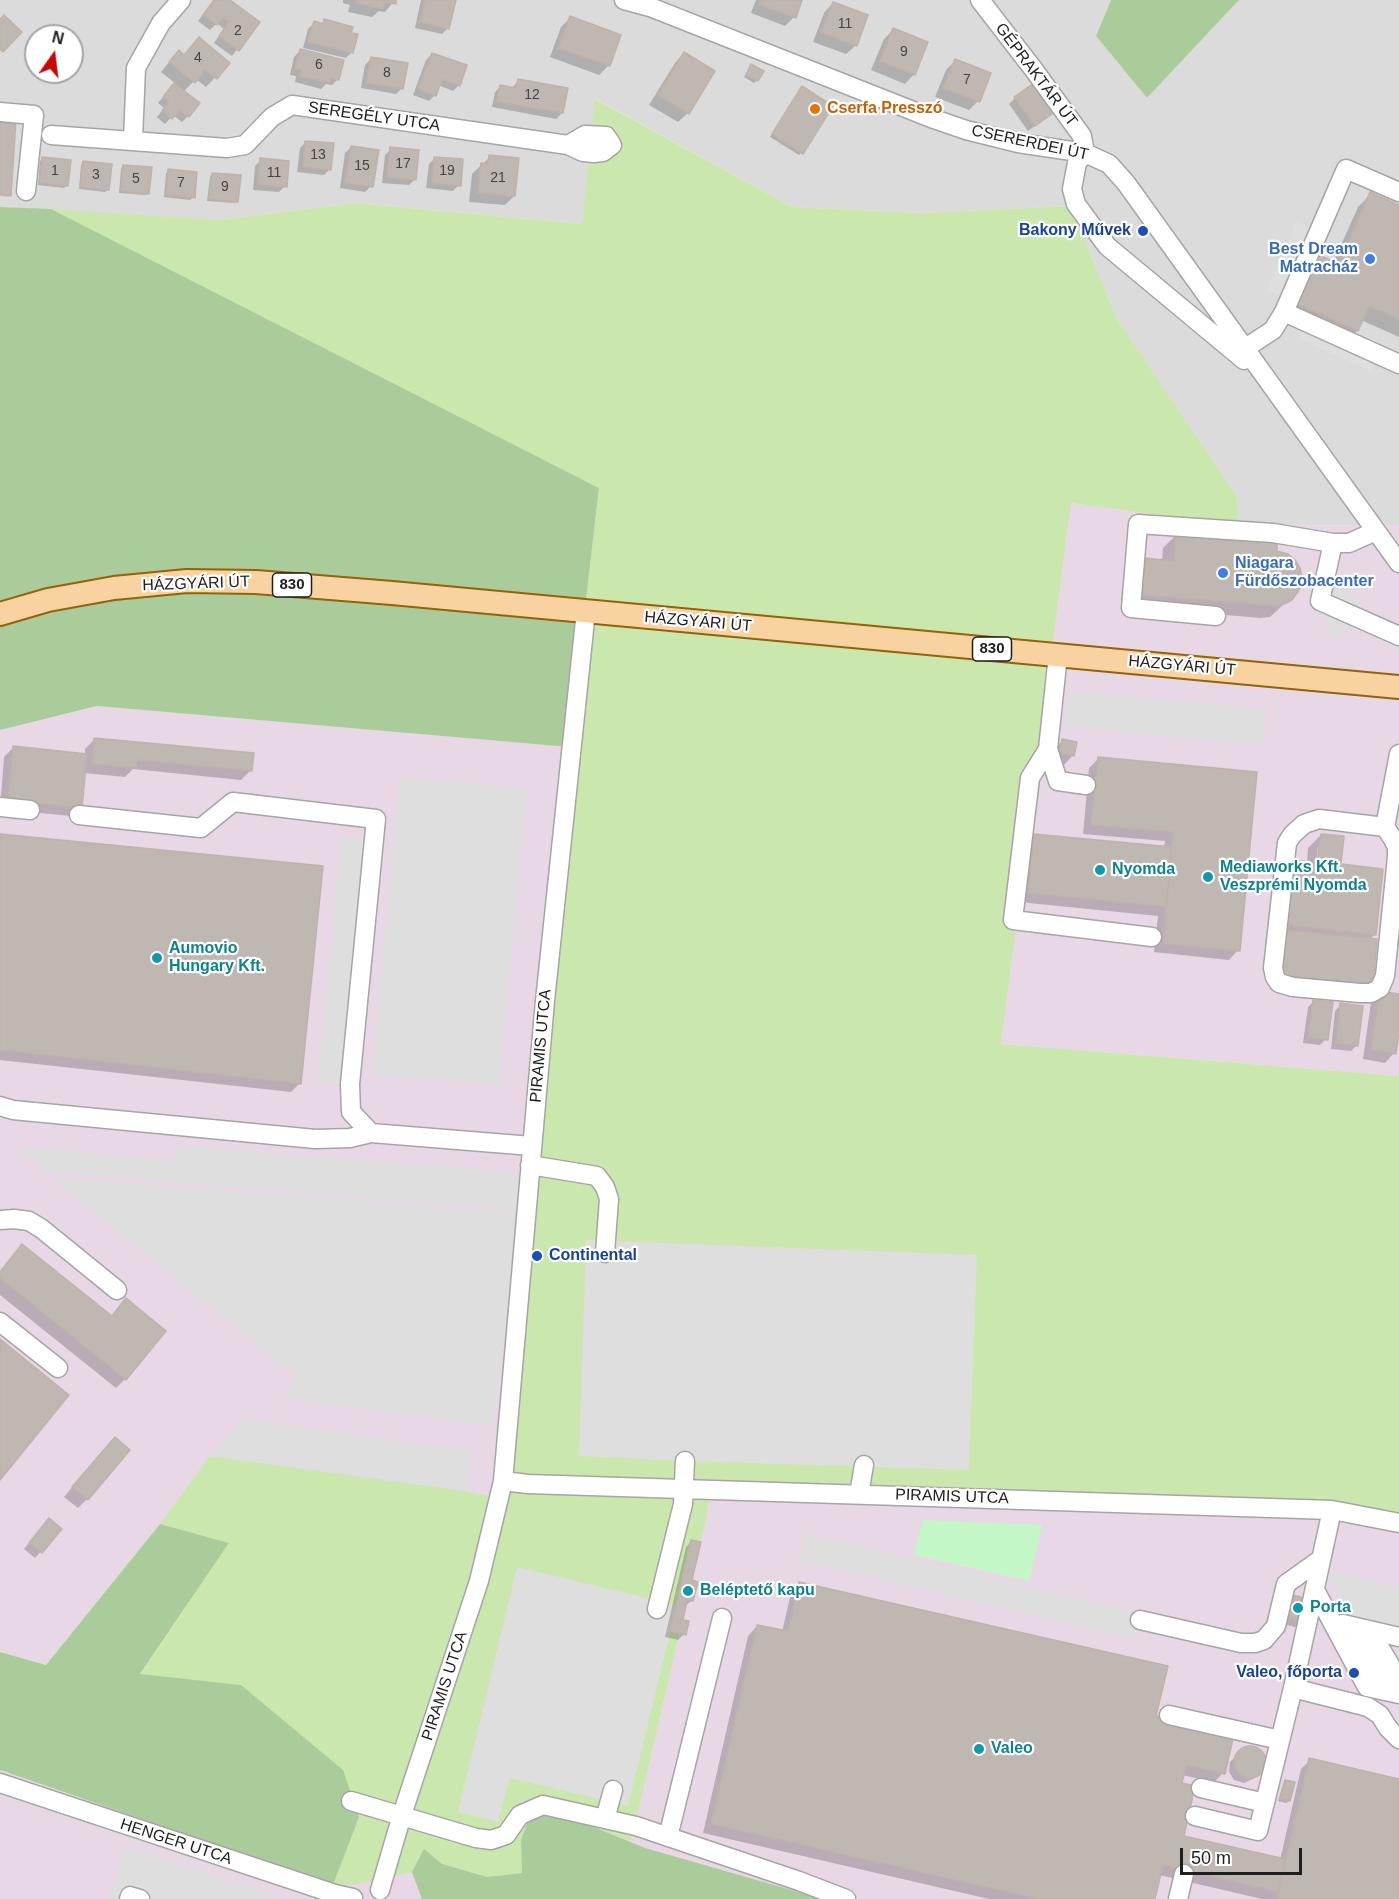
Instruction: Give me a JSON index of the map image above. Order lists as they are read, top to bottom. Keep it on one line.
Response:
{"streets":{"main road":["HÁZGYÁRI ÚT","830"],"street":["GÉPRAKTÁR ÚT","SEREGÉLY UTCA","CSERERDEI ÚT","PIRAMIS UTCA","HENGER UTCA"]},"crossings":[["GÉPRAKTÁR ÚT","CSERERDEI ÚT"],["HÁZGYÁRI ÚT","PIRAMIS UTCA"]],"places":["Cserfa Presszó","Bakony Művek","Best Dream Matracház","Niagara Fürdőszobacenter","Nyomda","Mediaworks Kft. Veszprémi Nyomda","Aumovio Hungary Kft.","Continental","Beléptető kapu","Porta","Valeo, főporta","Valeo"],"house_numbers":["11","2","9","4","6","8","7","12","13","17","15","1","19","11","3","21","5","7","9"],"scale_bar":"50 m","north":"top"}
